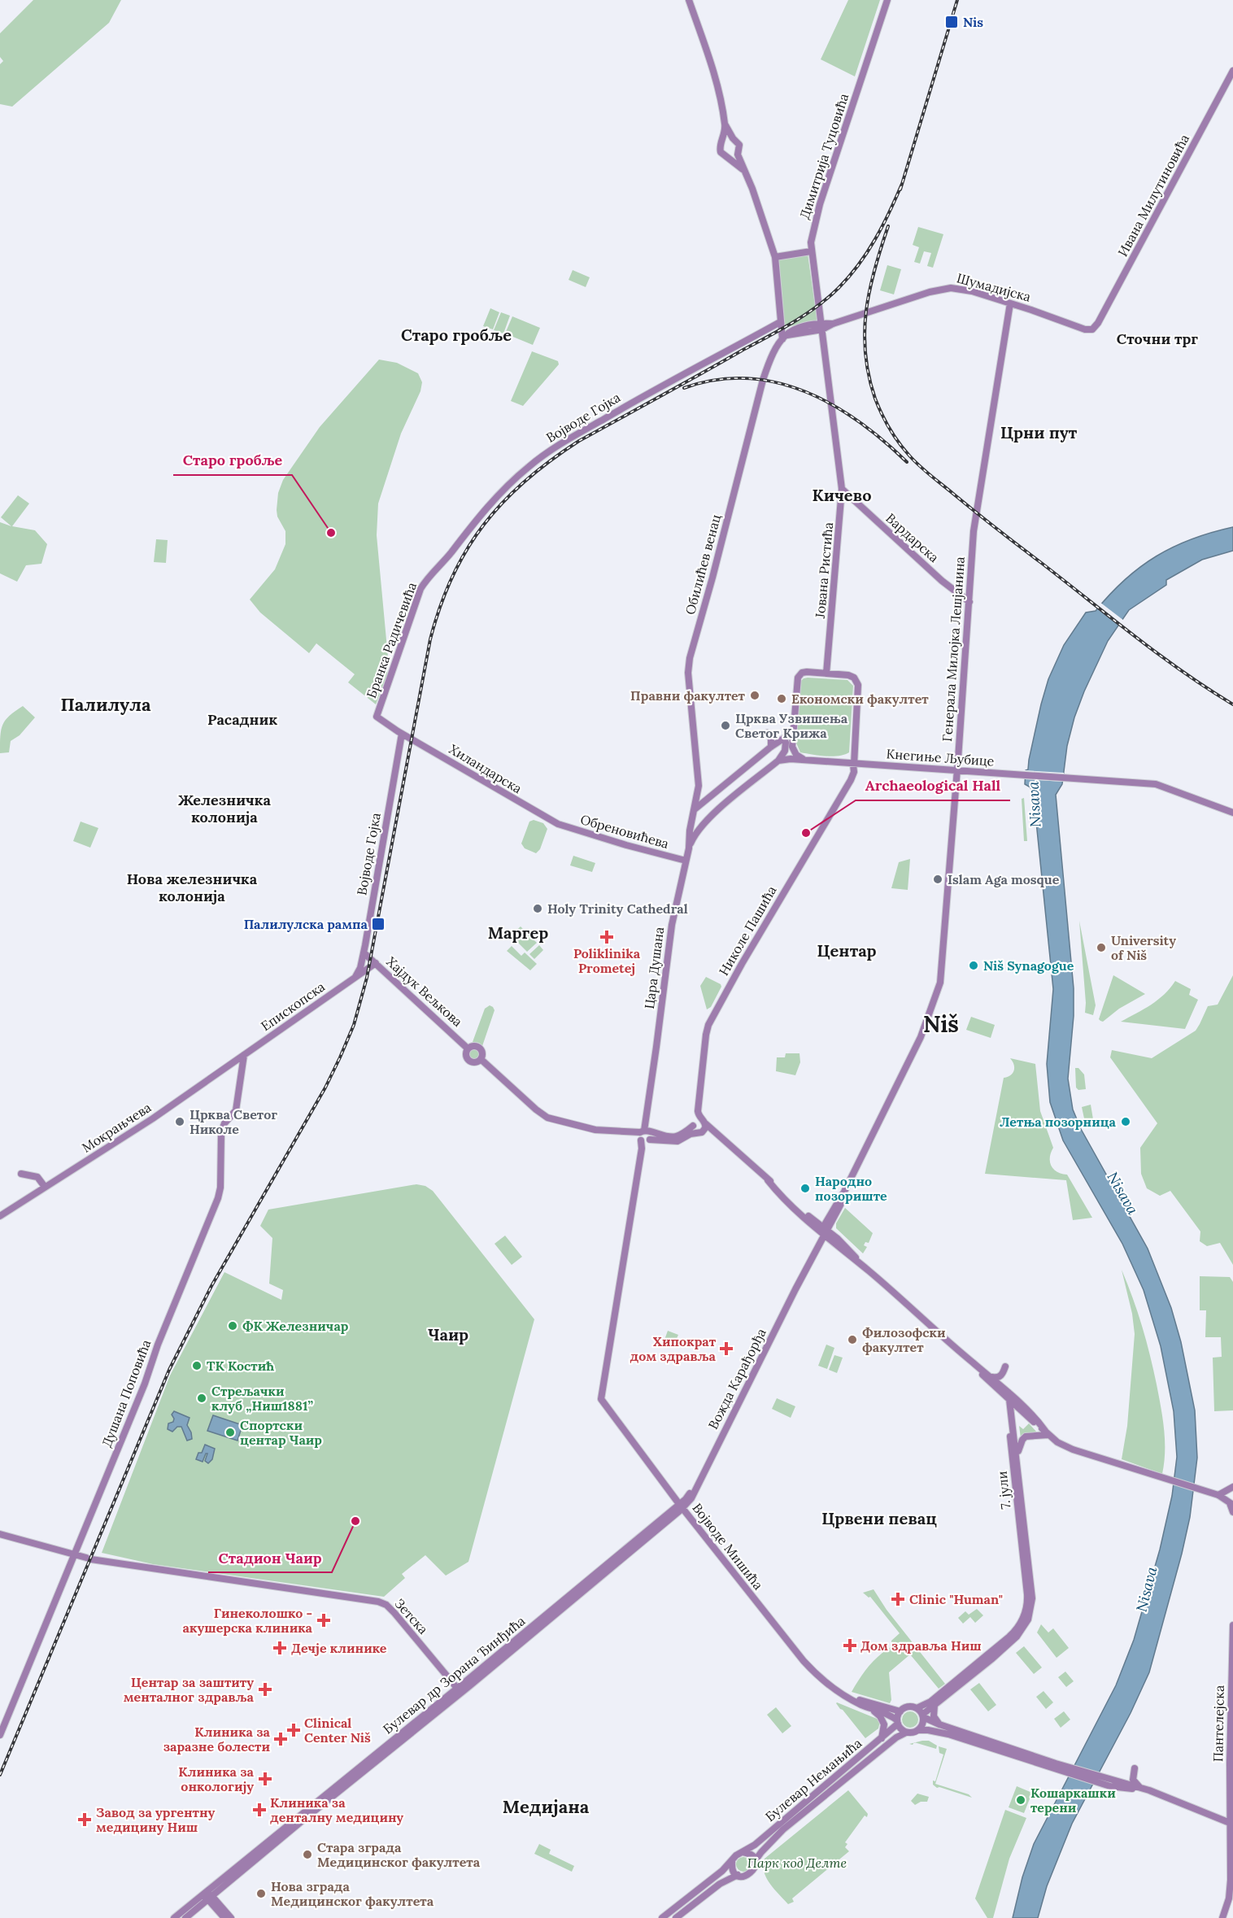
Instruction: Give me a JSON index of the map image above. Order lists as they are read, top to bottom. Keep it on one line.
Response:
{"streets":{"street":["Димитрија Туцовића","Ивана Милутиновића","Шумадијска","Војводе Гојка","Вардарска","Обилићев венац","Јована Ристића","Бранка Радичевића","Генерала Милојка Лешјанина","Кнегиње Љубице","Хиландарска","Обреновићева","Николе Пашића","Цара Душана","Хајдук Вељкова","Епископска","Мокрањчева","Вожда Карађорђа","Душана Поповића","7. јули","Војводе Мишића","Зетска","Булевар др Зорана Ђинђића","Пантелејска","Булевар Немањића"]},"crossings":[["Димитрија Туцовића","Шумадијска"],["Димитрија Туцовића","Јована Ристића"],["Ивана Милутиновића","Шумадијска"],["Шумадијска","Јована Ристића"],["Шумадијска","Генерала Милојка Лешјанина"],["Војводе Гојка","Бранка Радичевића"],["Војводе Гојка","Хиландарска"],["Војводе Гојка","Хајдук Вељкова"],["Војводе Гојка","Епископска"],["Вардарска","Јована Ристића"],["Вардарска","Генерала Милојка Лешјанина"],["Обилићев венац","Цара Душана"],["Јована Ристића","Николе Пашића"],["Бранка Радичевића","Хиландарска"],["Генерала Милојка Лешјанина","Кнегиње Љубице"],["Генерала Милојка Лешјанина","Вожда Карађорђа"],["Кнегиње Љубице","Николе Пашића"],["Хиландарска","Обреновићева"],["Обреновићева","Цара Душана"],["Цара Душана","Војводе Мишића"],["Хајдук Вељкова","Епископска"],["Епископска","Мокрањчева"],["Епископска","Душана Поповића"],["Мокрањчева","Душана Поповића"],["Вожда Карађорђа","Војводе Мишића"],["Вожда Карађорђа","Булевар др Зорана Ђинђића"],["Душана Поповића","Зетска"],["Војводе Мишића","Булевар др Зорана Ђинђића"],["Војводе Мишића","Булевар Немањића"],["Зетска","Булевар др Зорана Ђинђића"]],"districts":["Старо гробље","Сточни трг","Црни пут","Кичево","Палилула","Расадник","Железничка колонија","Нова железничка колонија","Маргер","Центар","Niš","Чаир","Црвени певац","Медијана"],"water":["Nisava"],"parks":["Парк код Делте"],"places":{"transit":["Nis","Палилулска рампа"],"other":["Старо гробље","Правни факултет","Економски факултет","Црква Узвишења Светог Крижа","Archaeological Hall","Islam Aga mosque","Holy Trinity Cathedral","University of Niš","Niš Synagogue","Црква Светог Николе","Летња позорница","Народно позориште","ФК Железничар","Филозофски факултет","ТК Костић","Стрељачки клуб „Ниш1881”","Спортски центар Чаир","Стадион Чаир","Кошаркашки терени","Стара зграда Медицинског факултета","Нова зграда Медицинског факултета"],"health":["Poliklinika Prometej","Хипократ дом здравља","Clinic \"Human\"","Гинеколошко - акушерска клиника","Дом здравља Ниш","Дечје клинике","Центар за заштиту менталног здравља","Clinical Center Niš","Клиника за заразне болести","Клиника за онкологију","Клиника за денталну медицину","Завод за ургентну медицину Ниш"]}}
